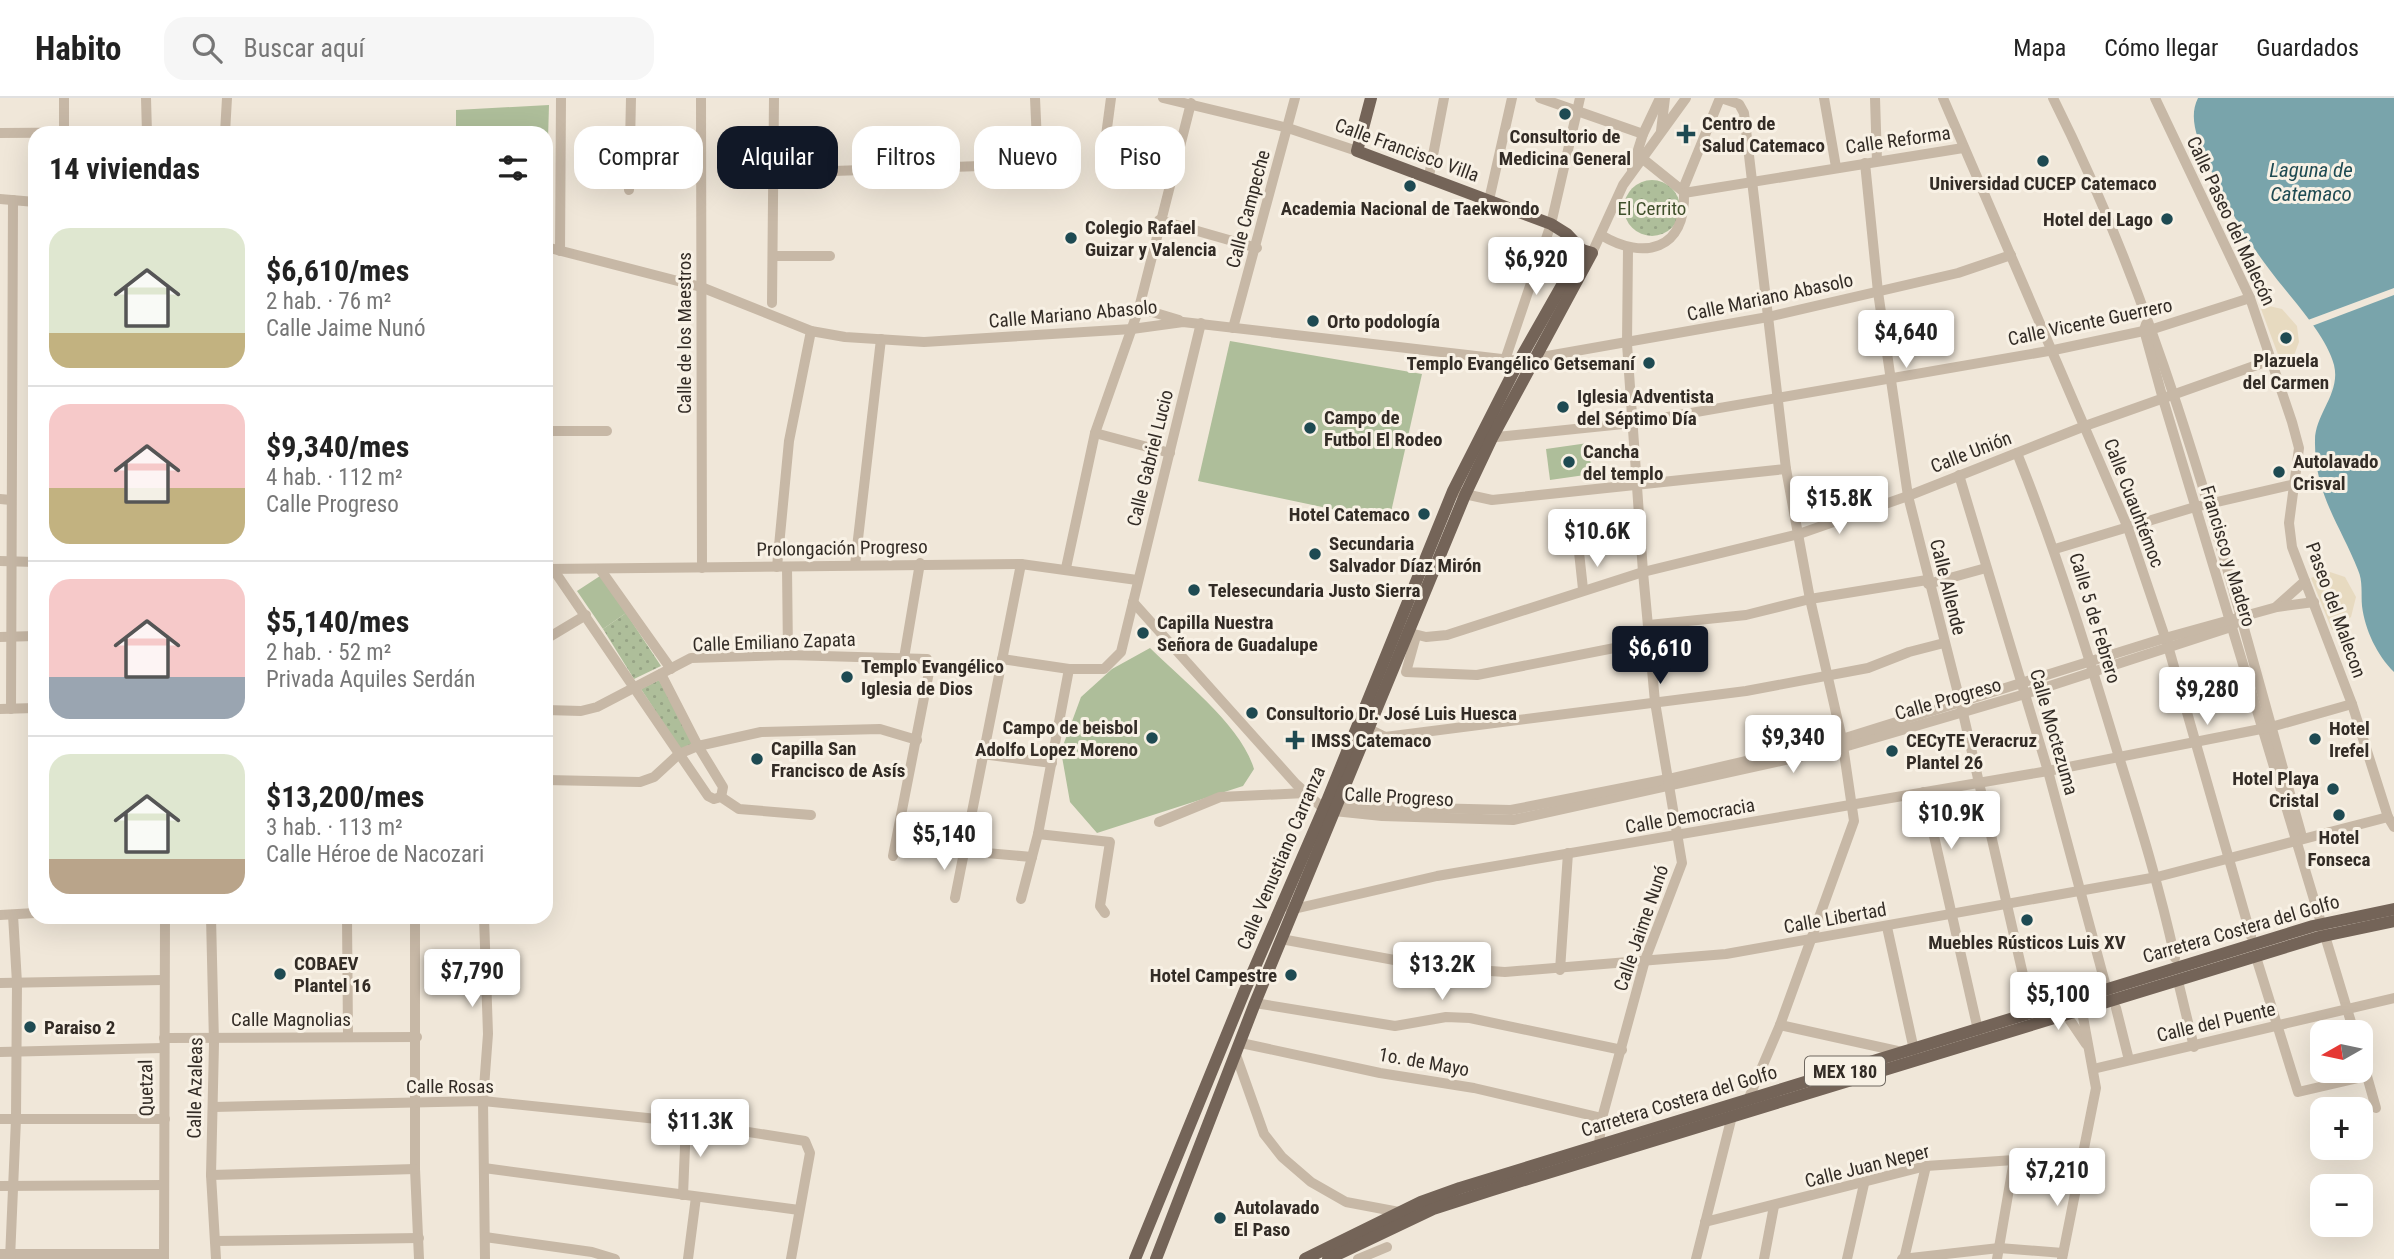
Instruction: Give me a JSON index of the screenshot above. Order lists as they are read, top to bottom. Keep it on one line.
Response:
{"streets":{"main road":["Calle Francisco Villa","Calle Venustiano Carranza","Carretera Costera del Golfo","MEX 180"],"street":["Calle Reforma","Calle Campeche","Calle Paseo del Malecón","Calle Mariano Abasolo","Calle Vicente Guerrero","Calle de los Maestros","Calle Unión","Calle Gabriel Lucio","Calle Cuauhtémoc","Prolongación Progreso","Francisco y Madero","Calle Allende","Paseo del Malecon","Calle 5 de Febrero","Calle Emiliano Zapata","Calle Progreso","Calle Moctezuma","Calle Democracia","Calle Libertad","Calle Jaime Nunó","Calle Magnolias","Calle del Puente","1o. de Mayo","Calle Rosas","Quetzal","Calle Azaleas","Calle Juan Neper"]},"crossings":[["Calle Reforma","Calle Cuauhtémoc"],["Calle Reforma","Calle Allende"],["Calle Francisco Villa","Calle Campeche"],["Calle Francisco Villa","Calle Venustiano Carranza"],["Calle Campeche","Calle Mariano Abasolo"],["Calle Paseo del Malecón","Calle Vicente Guerrero"],["Calle Paseo del Malecón","Calle Unión"],["Calle Paseo del Malecón","Paseo del Malecon"],["Calle Mariano Abasolo","Calle de los Maestros"],["Calle Mariano Abasolo","Calle Gabriel Lucio"],["Calle Mariano Abasolo","Calle Cuauhtémoc"],["Calle Mariano Abasolo","Calle Allende"],["Calle Mariano Abasolo","Calle Venustiano Carranza"],["Calle Mariano Abasolo","Calle Jaime Nunó"],["Calle Vicente Guerrero","Calle Cuauhtémoc"],["Calle Vicente Guerrero","Francisco y Madero"],["Calle Vicente Guerrero","Calle Allende"],["Calle Vicente Guerrero","Calle Venustiano Carranza"],["Calle Vicente Guerrero","Calle Jaime Nunó"],["Calle de los Maestros","Prolongación Progreso"],["Calle Unión","Calle Cuauhtémoc"],["Calle Unión","Francisco y Madero"],["Calle Unión","Calle Allende"],["Calle Unión","Paseo del Malecon"],["Calle Unión","Calle 5 de Febrero"],["Calle Unión","Calle Moctezuma"],["Calle Unión","Calle Venustiano Carranza"],["Calle Unión","Calle Jaime Nunó"],["Calle Gabriel Lucio","Prolongación Progreso"],["Calle Cuauhtémoc","Calle Progreso"],["Calle Cuauhtémoc","Calle Democracia"],["Calle Cuauhtémoc","Calle Libertad"],["Francisco y Madero","Calle Progreso"],["Francisco y Madero","Calle Democracia"],["Francisco y Madero","Calle Libertad"],["Francisco y Madero","Carretera Costera del Golfo"],["Francisco y Madero","Calle del Puente"],["Calle Allende","Calle Progreso"],["Calle Allende","Calle Democracia"],["Calle Allende","Calle Libertad"],["Calle Allende","Carretera Costera del Golfo"],["Paseo del Malecon","Calle Progreso"],["Paseo del Malecon","Calle Democracia"],["Paseo del Malecon","Calle Libertad"],["Calle 5 de Febrero","Calle Progreso"],["Calle 5 de Febrero","Calle Democracia"],["Calle 5 de Febrero","Calle Libertad"],["Calle Progreso","Calle Moctezuma"],["Calle Progreso","Calle Venustiano Carranza"],["Calle Progreso","Calle Jaime Nunó"],["Calle Moctezuma","Calle Democracia"],["Calle Moctezuma","Calle Libertad"],["Calle Moctezuma","Carretera Costera del Golfo"],["Calle Moctezuma","Calle del Puente"],["Calle Democracia","Calle Venustiano Carranza"],["Calle Democracia","Calle Jaime Nunó"],["Calle Venustiano Carranza","Calle Libertad"],["Calle Venustiano Carranza","1o. de Mayo"],["Calle Libertad","Calle Jaime Nunó"],["Calle Jaime Nunó","Carretera Costera del Golfo"],["Calle Jaime Nunó","1o. de Mayo"],["Calle Magnolias","Quetzal"],["Calle Magnolias","Calle Azaleas"],["Calle Rosas","Calle Azaleas"]],"water":["Laguna de Catemaco"],"parks":["El Cerrito"],"places":{"other":["Consultorio de Medicina General","Universidad CUCEP Catemaco","Academia Nacional de Taekwondo","Hotel del Lago","Colegio Rafael Guizar y Valencia","Orto podología","Plazuela del Carmen","Templo Evangélico Getsemaní","Iglesia Adventista del Séptimo Día","Campo de Futbol El Rodeo","Cancha del templo","Autolavado Crisval","Hotel Catemaco","Secundaria Salvador Díaz Mirón","Telesecundaria Justo Sierra","Capilla Nuestra Señora de Guadalupe","Templo Evangélico Iglesia de Dios","Consultorio Dr. José Luis Huesca","Campo de beisbol Adolfo Lopez Moreno","Hotel Irefel","CECyTE Veracruz Plantel 26","Capilla San Francisco de Asís","Hotel Playa Cristal","Hotel Fonseca","Muebles Rústicos Luis XV","COBAEV Plantel 16","Hotel Campestre","Paraiso 2","Autolavado El Paso"],"health":["Centro de Salud Catemaco","IMSS Catemaco"]},"north":"left","page":{"header":"Habito","search":"Buscar aquí","nav":["Mapa","Cómo llegar","Guardados"],"chip":["Comprar","Alquilar","Filtros","Nuevo","Piso"],"heading":"14 viviendas","list":[{"name":"$6,610/mes","note":"2 hab. · 76 m² · Calle Jaime Nunó"},{"name":"$9,340/mes","note":"4 hab. · 112 m² · Calle Progreso"},{"name":"$5,140/mes","note":"2 hab. · 52 m² · Privada Aquiles Serdán"},{"name":"$13,200/mes","note":"3 hab. · 113 m² · Calle Héroe de Nacozari"}],"price":["$6,920","$4,640","$15.8K","$10.6K","$6,610","$9,280","$9,340","$10.9K","$5,140","$13.2K","$7,790","$5,100","$11.3K","$7,210"],"map_buttons":["+","−"]}}
